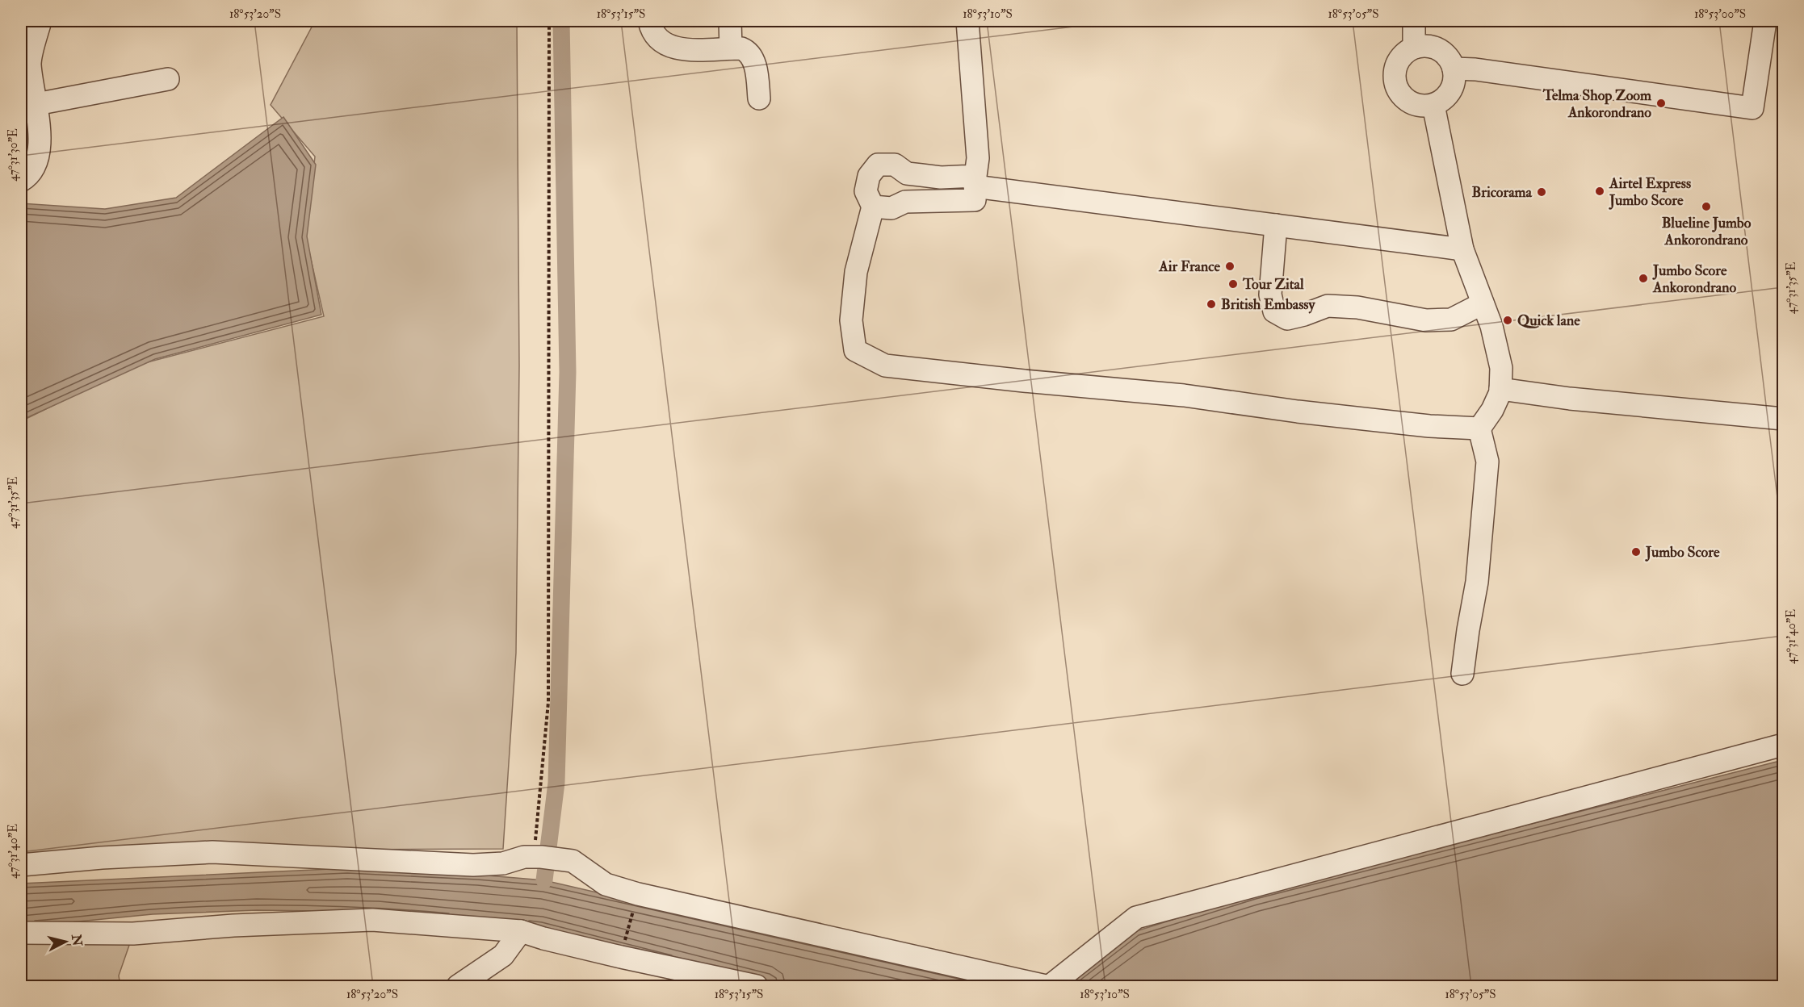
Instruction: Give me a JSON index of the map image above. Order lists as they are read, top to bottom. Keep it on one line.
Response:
{"places":["Telma Shop Zoom Ankorondrano","Airtel Express Jumbo Score","Bricorama","Blueline Jumbo Ankorondrano","Air France","Jumbo Score Ankorondrano","Tour Zital","British Embassy","Quick lane","Jumbo Score"],"north":"right","coordinates":["18°53'20\"S","18°53'15\"S","18°53'10\"S","18°53'05\"S","18°53'00\"S","47°31'30\"E","47°31'35\"E","47°31'40\"E"]}
